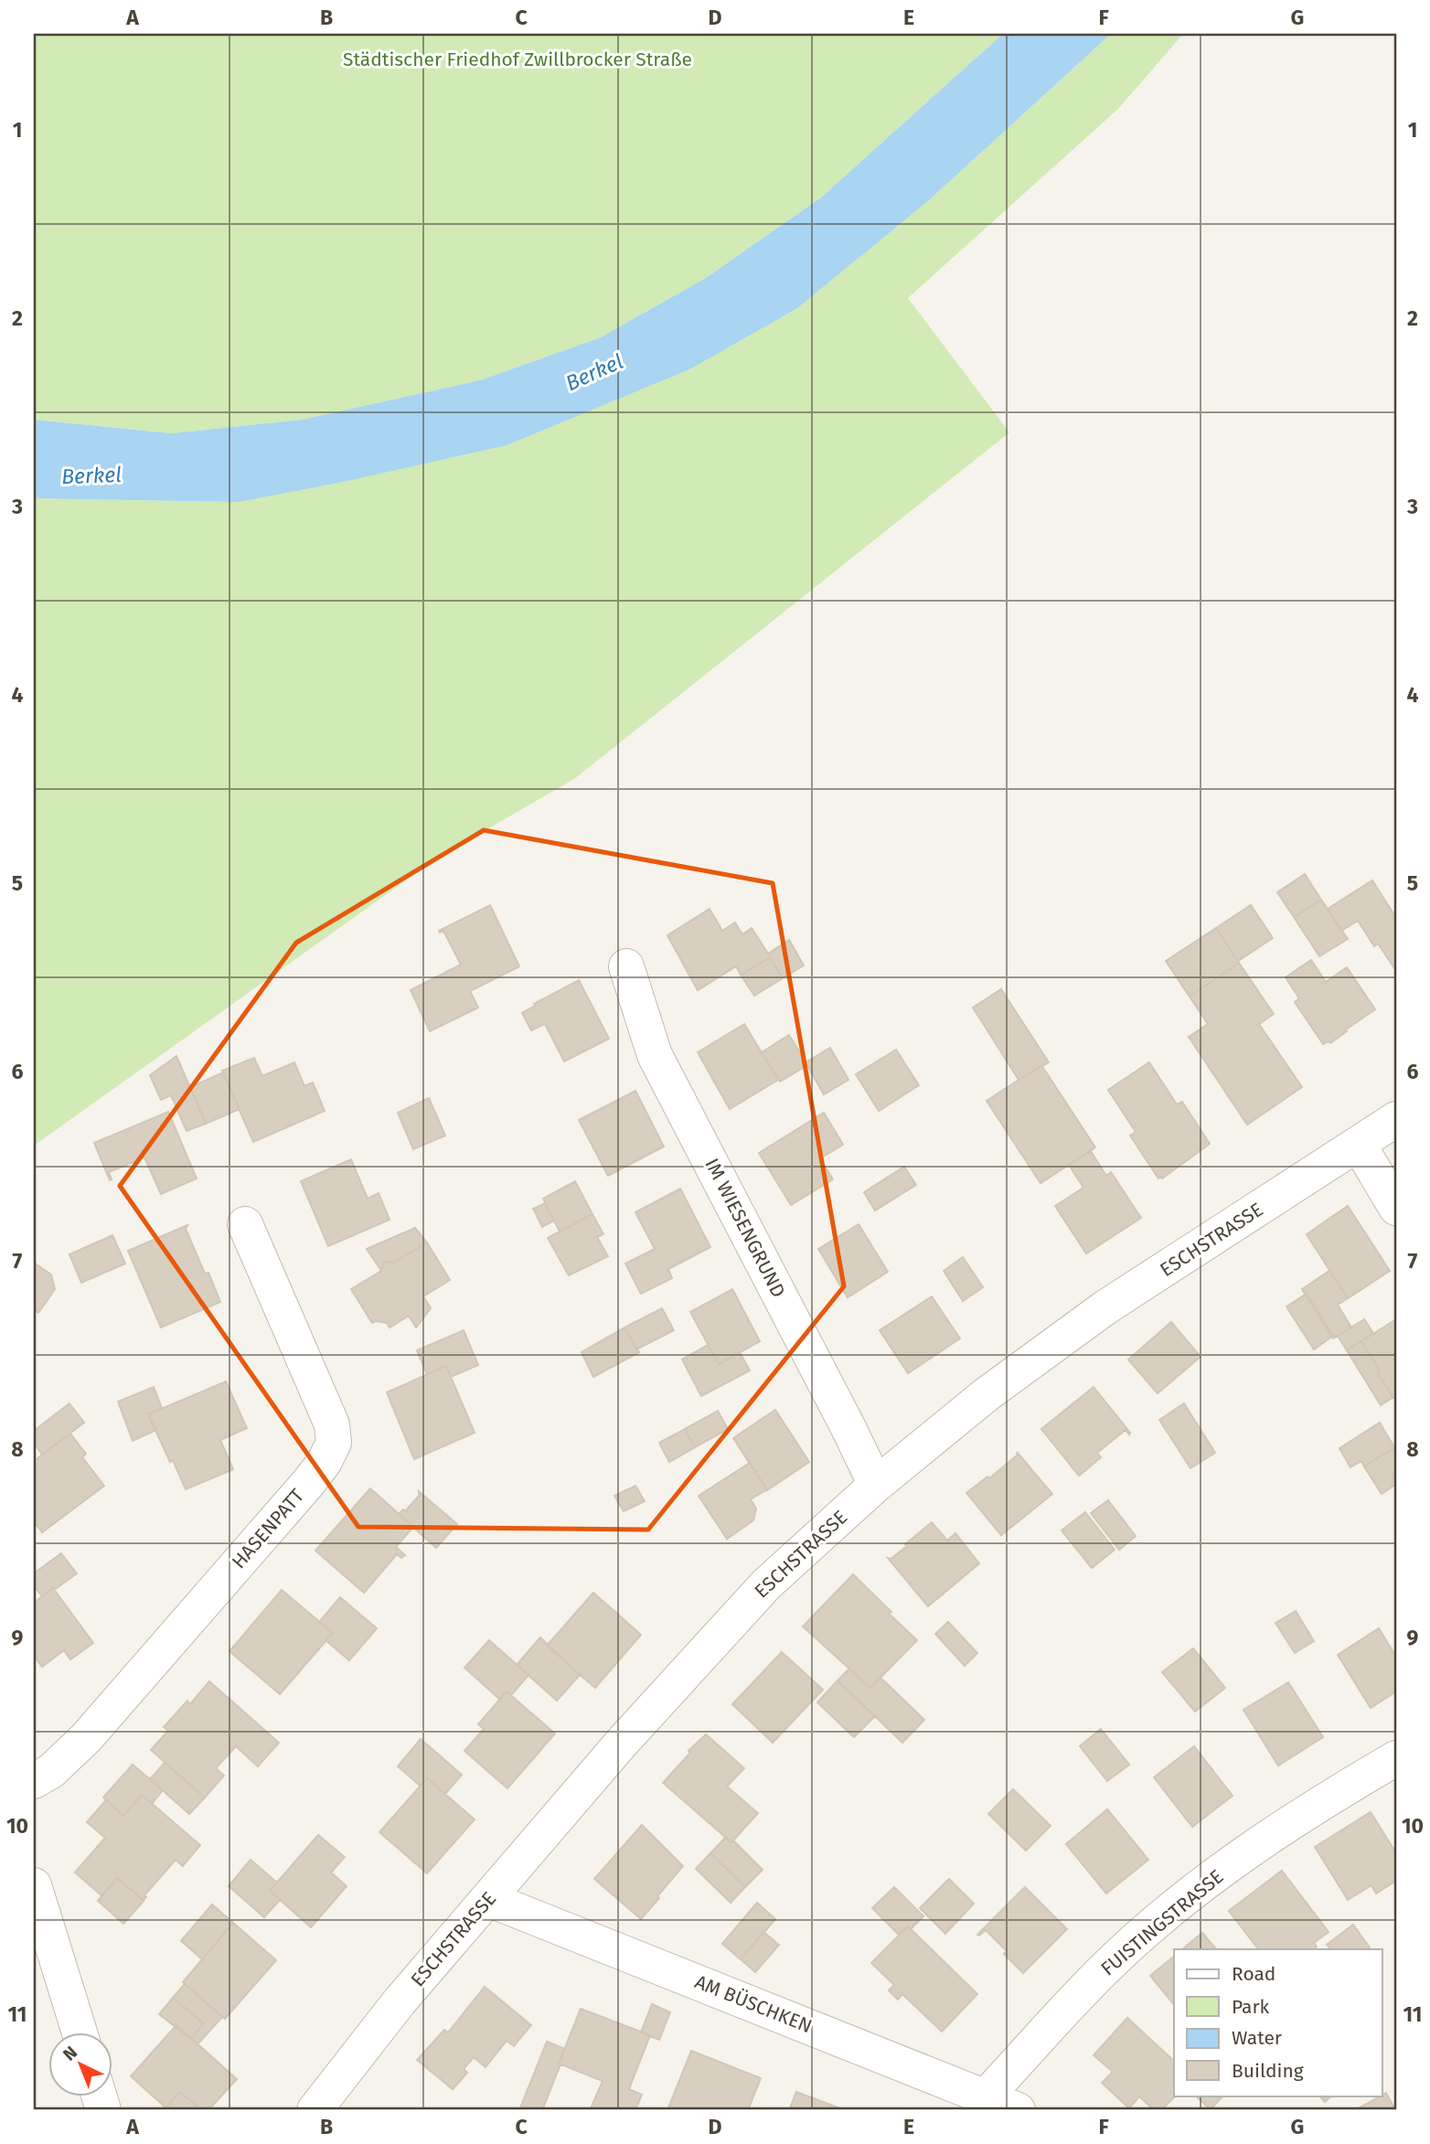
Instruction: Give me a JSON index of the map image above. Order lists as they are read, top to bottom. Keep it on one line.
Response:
{"streets":{"street":["IM WIESENGRUND","ESCHSTRASSE","HASENPATT","FUISTINGSTRASSE","AM BÜSCHKEN"]},"crossings":[["IM WIESENGRUND","ESCHSTRASSE"],["ESCHSTRASSE","AM BÜSCHKEN"],["FUISTINGSTRASSE","AM BÜSCHKEN"]],"water":["Berkel"],"parks":["Städtischer Friedhof Zwillbrocker Straße"],"legend":["Road","Park","Water","Building"],"north":"top left","grid":{"columns":["A","B","C","D","E","F","G"],"rows":["1","2","3","4","5","6","7","8","9","10","11"]}}
